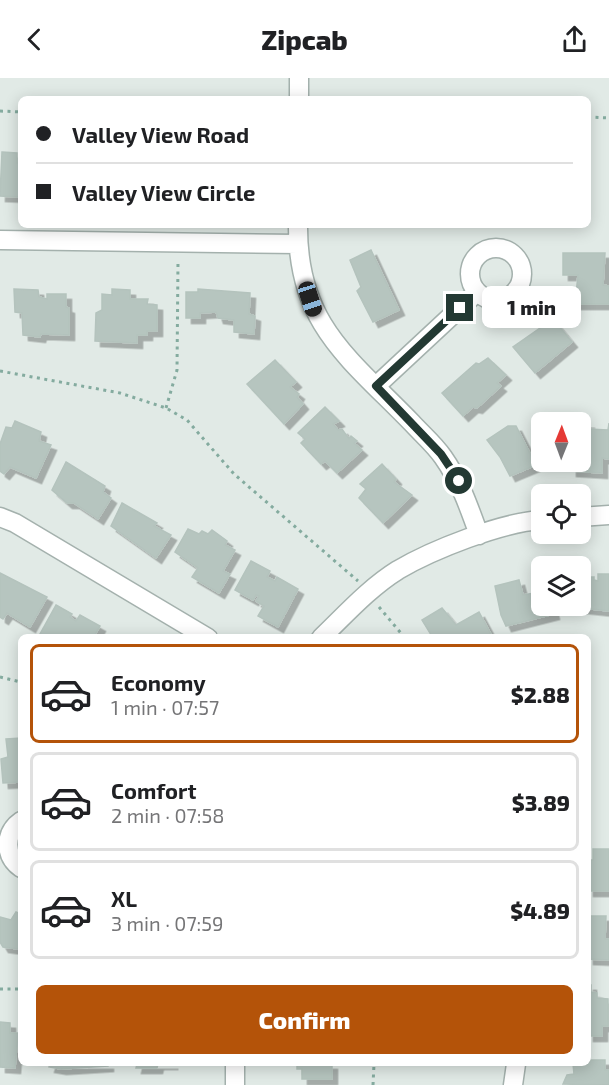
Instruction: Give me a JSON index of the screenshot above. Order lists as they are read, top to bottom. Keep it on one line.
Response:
{"north":"top","page":{"header":"Zipcab","banner":["Valley View Road","Valley View Circle"],"bubble":"1 min","list":[{"name":"Economy","note":"1 min · 07:57","value":"$2.88"},{"name":"Comfort","note":"2 min · 07:58","value":"$3.89"},{"name":"XL","note":"3 min · 07:59","value":"$4.89"}],"buttons":"Confirm"}}
